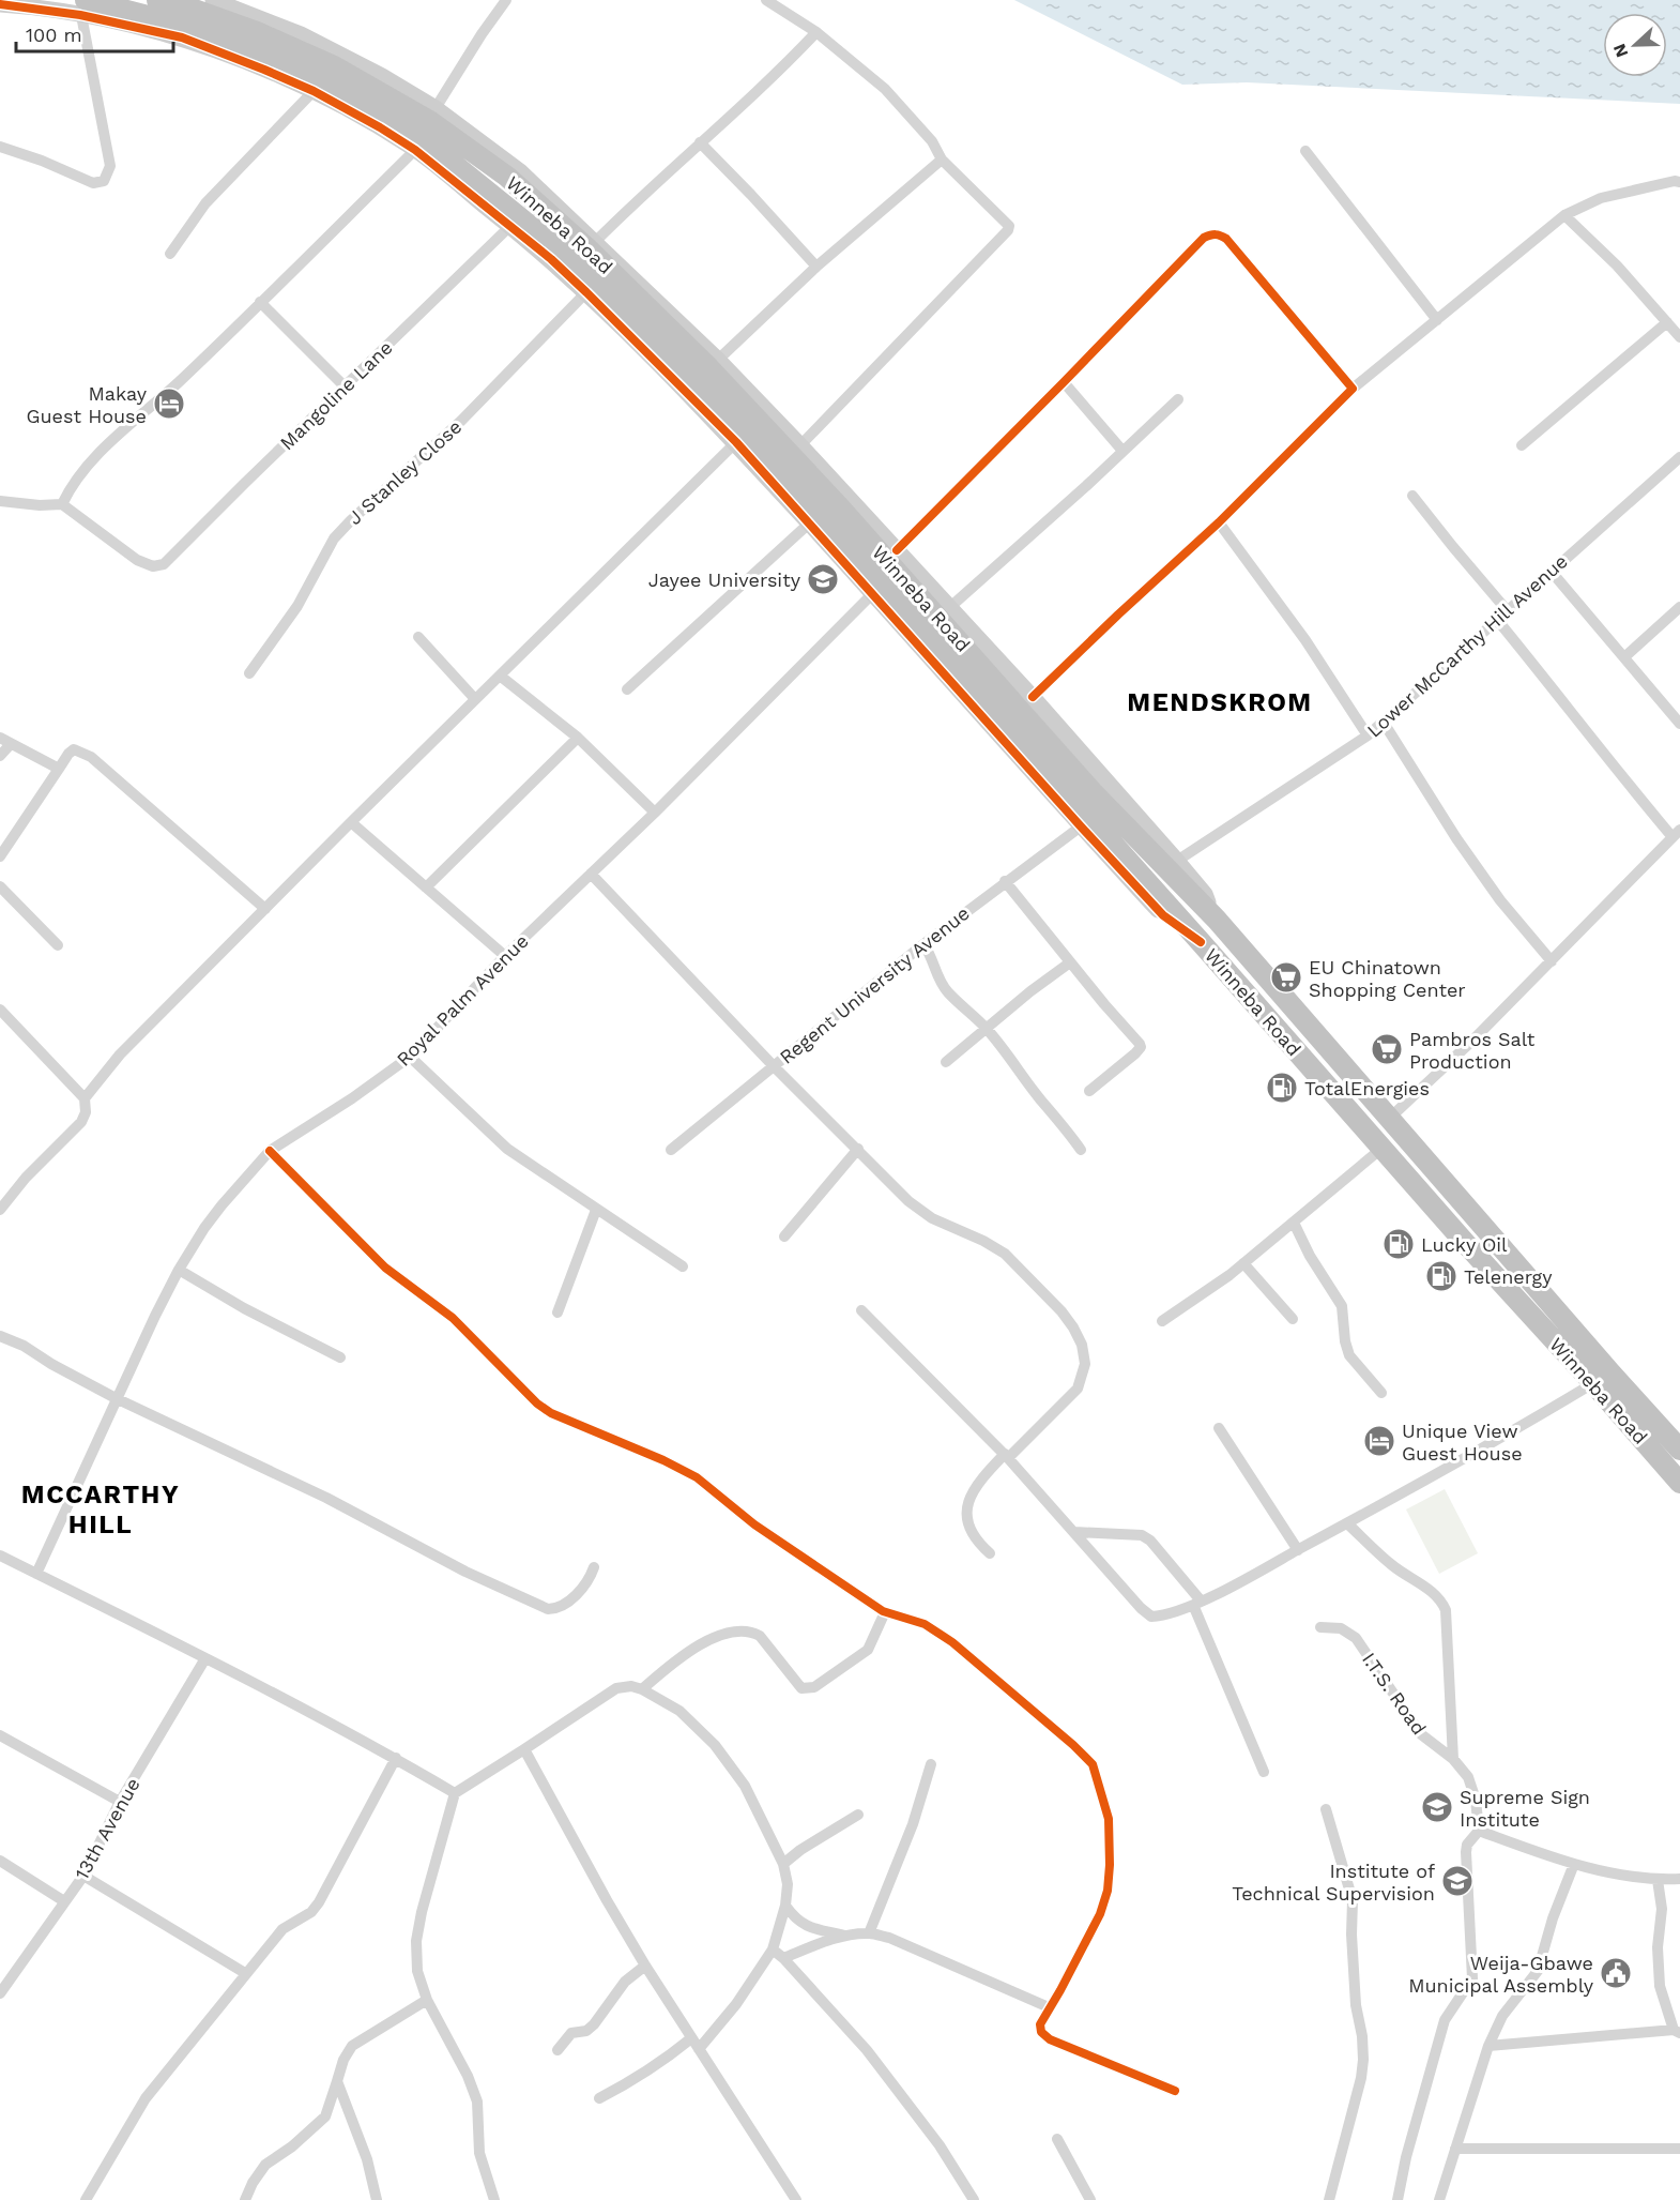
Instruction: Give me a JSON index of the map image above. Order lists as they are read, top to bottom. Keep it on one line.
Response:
{"streets":{"highway":["Winneba Road"],"street":["Mangoline Lane","J Stanley Close","Lower McCarthy Hill Avenue","Regent University Avenue","Royal Palm Avenue","I.T.S. Road","13th Avenue"]},"districts":["MENDSKROM","MCCARTHY HILL"],"places":{"hotel":["Makay Guest House","Unique View Guest House"],"school or university":["Jayee University","Supreme Sign Institute","Institute of Technical Supervision"],"supermarket":["EU Chinatown Shopping Center","Pambros Salt Production"],"fuel station":["TotalEnergies","Lucky Oil","Telenergy"],"public building":["Weija-Gbawe Municipal Assembly"]},"scale_bar":"100 m","north":"left"}
